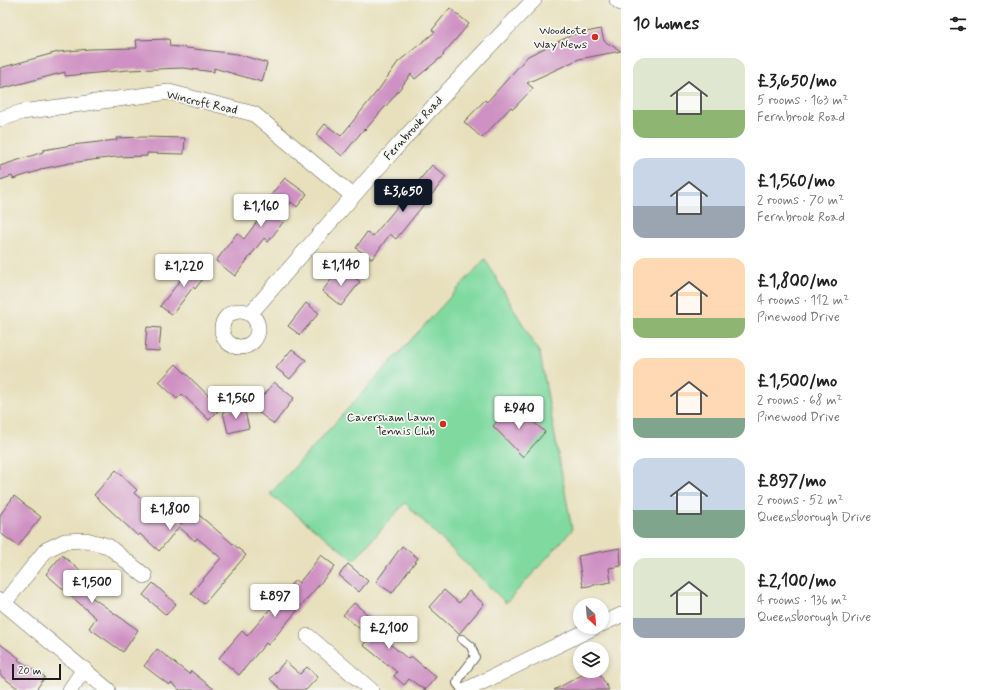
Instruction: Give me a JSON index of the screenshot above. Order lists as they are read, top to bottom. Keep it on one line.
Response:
{"streets":{"street":["Wincroft Road","Fernbrook Road"]},"crossings":[["Wincroft Road","Fernbrook Road"]],"places":["Woodcote Way News","Caversham Lawn Tennis Club"],"scale_bar":"20 m","north":"bottom right","page":{"heading":"10 homes","list":[{"name":"£3,650/mo","note":"5 rooms · 163 m² · Fernbrook Road"},{"name":"£1,560/mo","note":"2 rooms · 70 m² · Fernbrook Road"},{"name":"£1,800/mo","note":"4 rooms · 112 m² · Pinewood Drive"},{"name":"£1,500/mo","note":"2 rooms · 68 m² · Pinewood Drive"},{"name":"£897/mo","note":"2 rooms · 52 m² · Queensborough Drive"},{"name":"£2,100/mo","note":"4 rooms · 136 m² · Queensborough Drive"}],"price":["£3,650","£1,160","£1,140","£1,220","£1,560","£940","£1,800","£1,500","£897","£2,100"],"scale":"20 m"}}
